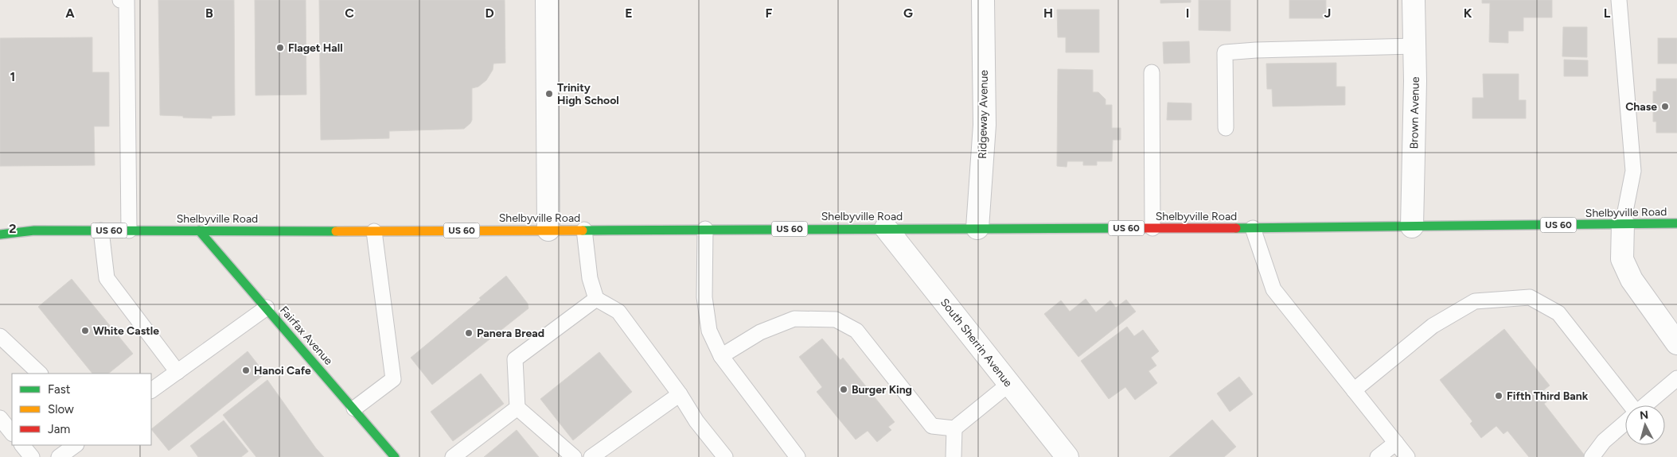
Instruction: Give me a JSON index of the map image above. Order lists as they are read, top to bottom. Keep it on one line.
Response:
{"streets":{"main road":["Shelbyville Road","US 60","Fairfax Avenue"],"street":["Brown Avenue","Ridgeway Avenue","South Sherrin Avenue"]},"crossings":[["Brown Avenue","Shelbyville Road"],["Ridgeway Avenue","Shelbyville Road"],["Shelbyville Road","Fairfax Avenue"],["Shelbyville Road","South Sherrin Avenue"]],"places":["Flaget Hall","Trinity High School","Chase","White Castle","Panera Bread","Hanoi Cafe","Burger King","Fifth Third Bank"],"legend":["Fast","Slow","Jam"],"north":"top","grid":{"columns":["A","B","C","D","E","F","G","H","I","J","K","L"],"rows":["1","2"]}}
